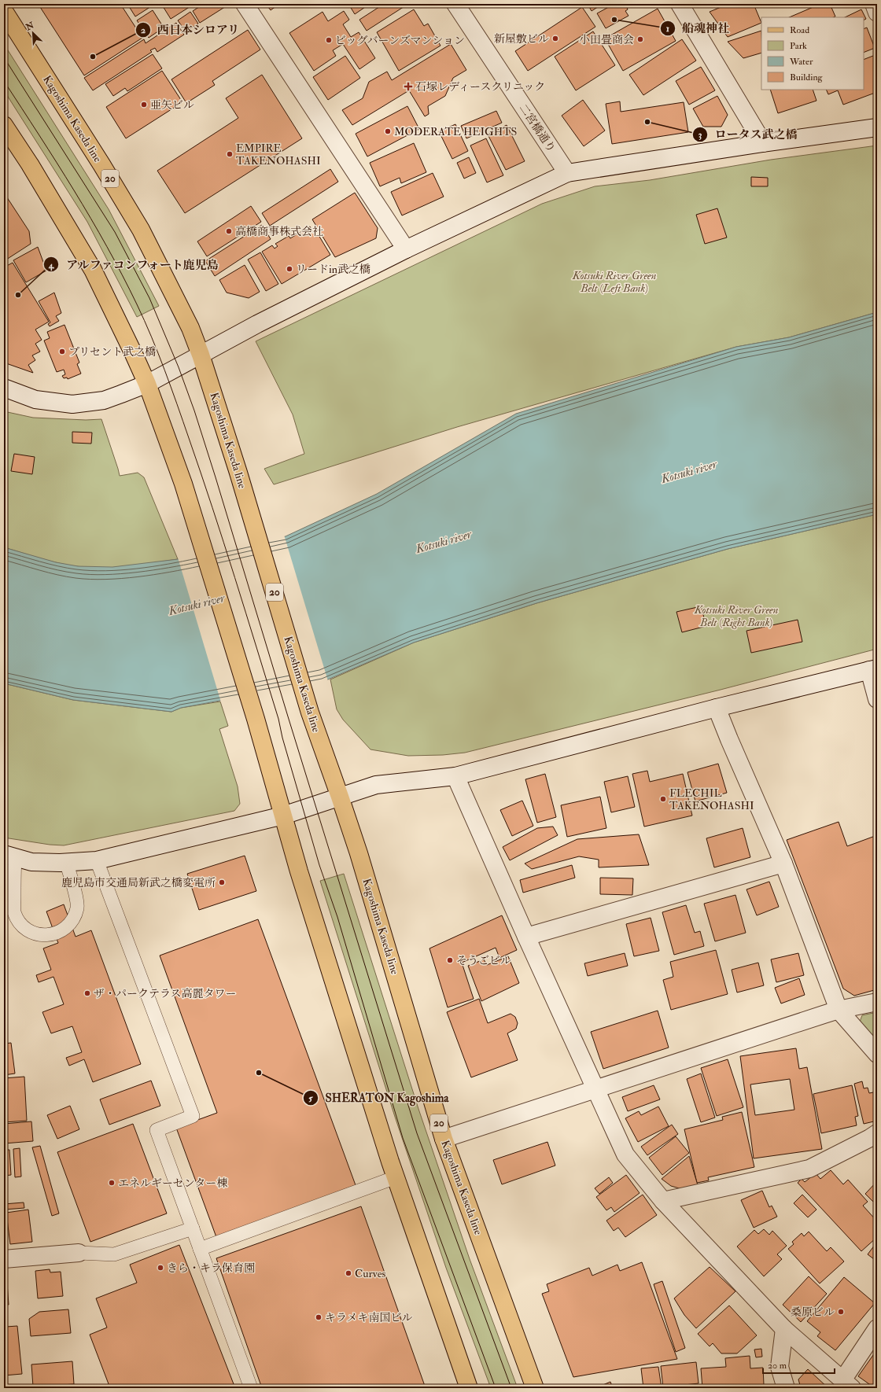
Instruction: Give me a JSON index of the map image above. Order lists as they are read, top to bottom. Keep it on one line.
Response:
{"streets":{"main road":["Kagoshima Kaseda line","20"],"street":["二宮橋通り"]},"water":["Kotsuki river"],"parks":["Kotsuki River Green Belt (Left Bank)","Kotsuki River Green Belt (Right Bank)"],"places":{"other":["船魂神社","新屋敷ビル","小田畳商会","ビッグバーンズマンション","西日本シロアリ","亜矢ビル","ロータス武之橋","MODERATE HEIGHTS","EMPIRE TAKENOHASHI","高橋商事株式会社","リードin武之橋","アルファコンフォート鹿児島","プリセント武之橋","FLECHIL TAKENOHASHI","鹿児島市交通局新武之橋変電所","そうごビル","ザ・パークテラス高麗タワー","SHERATON Kagoshima","エネルギーセンター棟","きら・キラ保育園","Curves","桑原ビル","キラメキ南国ビル"],"health":["石塚レディースクリニック"]},"legend":["Road","Park","Water","Building"],"scale_bar":"20 m","north":"top left"}
